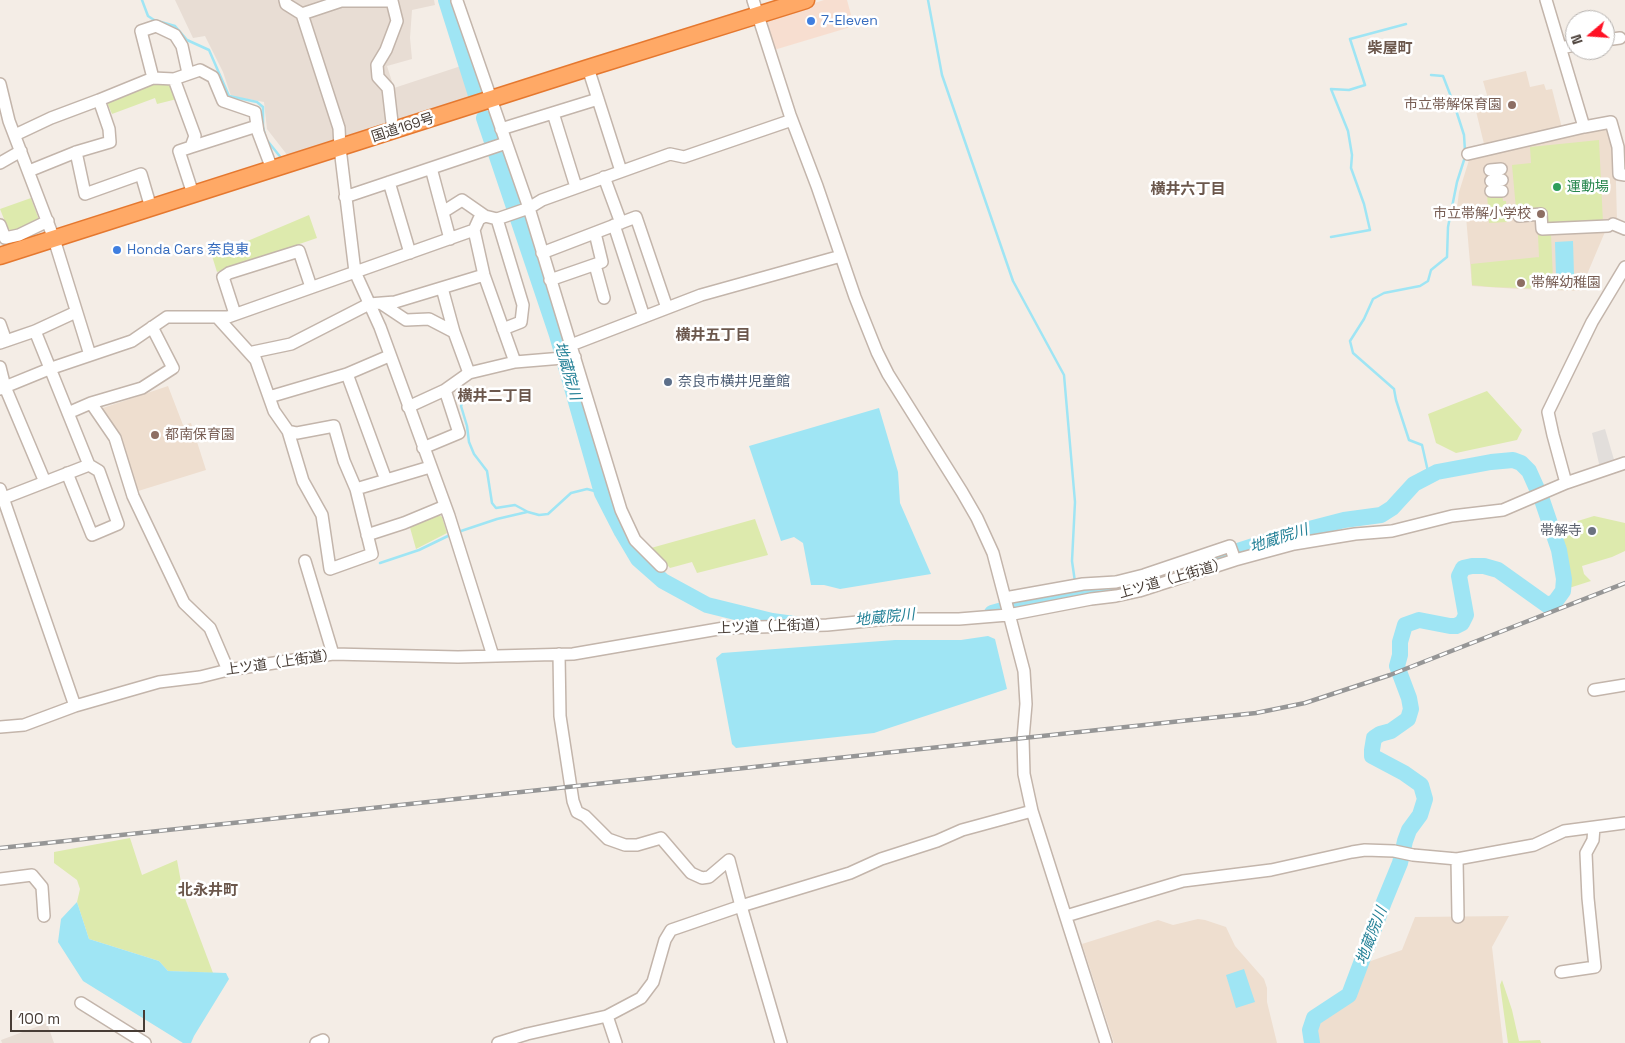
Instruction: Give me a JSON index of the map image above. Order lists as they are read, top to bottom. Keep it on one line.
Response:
{"streets":{"highway":["国道169号"],"street":["上ツ道（上街道）"]},"districts":["柴屋町","横井六丁目","横井五丁目","横井二丁目","北永井町"],"water":["地蔵院川"],"places":["7-Eleven","市立帯解保育園","運動場","市立帯解小学校","Honda Cars 奈良東","帯解幼稚園","奈良市横井児童館","都南保育園","帯解寺"],"scale_bar":"100 m","north":"left"}
